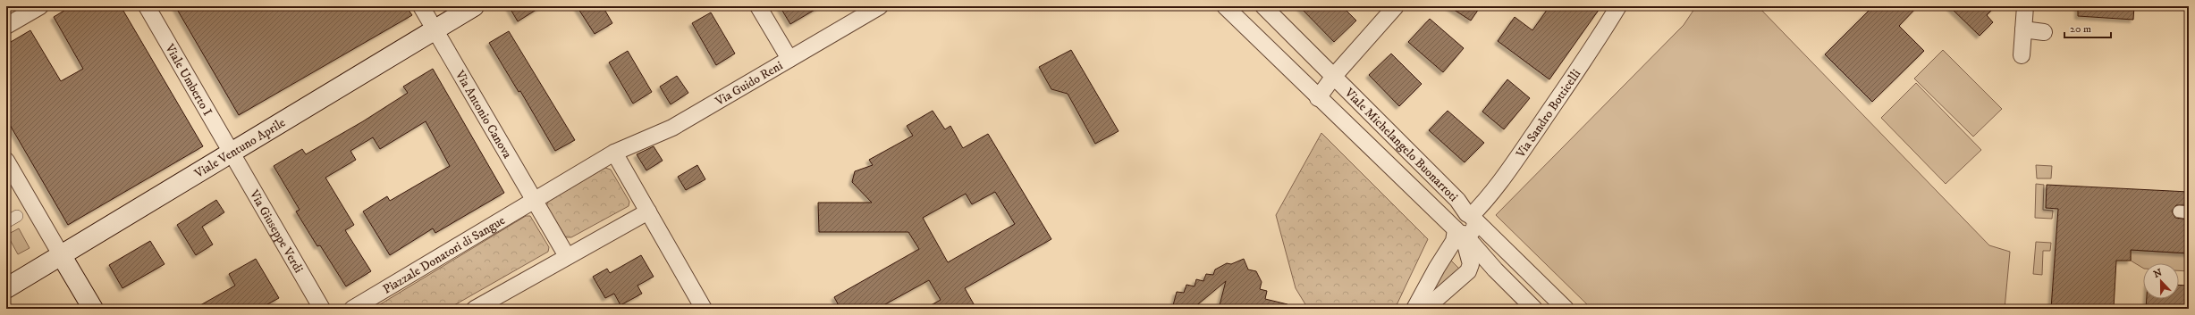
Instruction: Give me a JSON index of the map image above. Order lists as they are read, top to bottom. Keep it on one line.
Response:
{"streets":{"main road":["Viale Ventuno Aprile"],"street":["Viale Umberto I","Via Guido Reni","Via Sandro Botticelli","Via Antonio Canova","Viale Michelangelo Buonarroti","Via Giuseppe Verdi","Piazzale Donatori di Sangue"]},"crossings":[["Viale Umberto I","Viale Ventuno Aprile"],["Viale Umberto I","Via Giuseppe Verdi"],["Via Guido Reni","Piazzale Donatori di Sangue"],["Via Sandro Botticelli","Viale Michelangelo Buonarroti"],["Via Antonio Canova","Viale Ventuno Aprile"],["Via Antonio Canova","Piazzale Donatori di Sangue"],["Viale Ventuno Aprile","Via Giuseppe Verdi"]],"scale_bar":"20 m","north":"top"}
